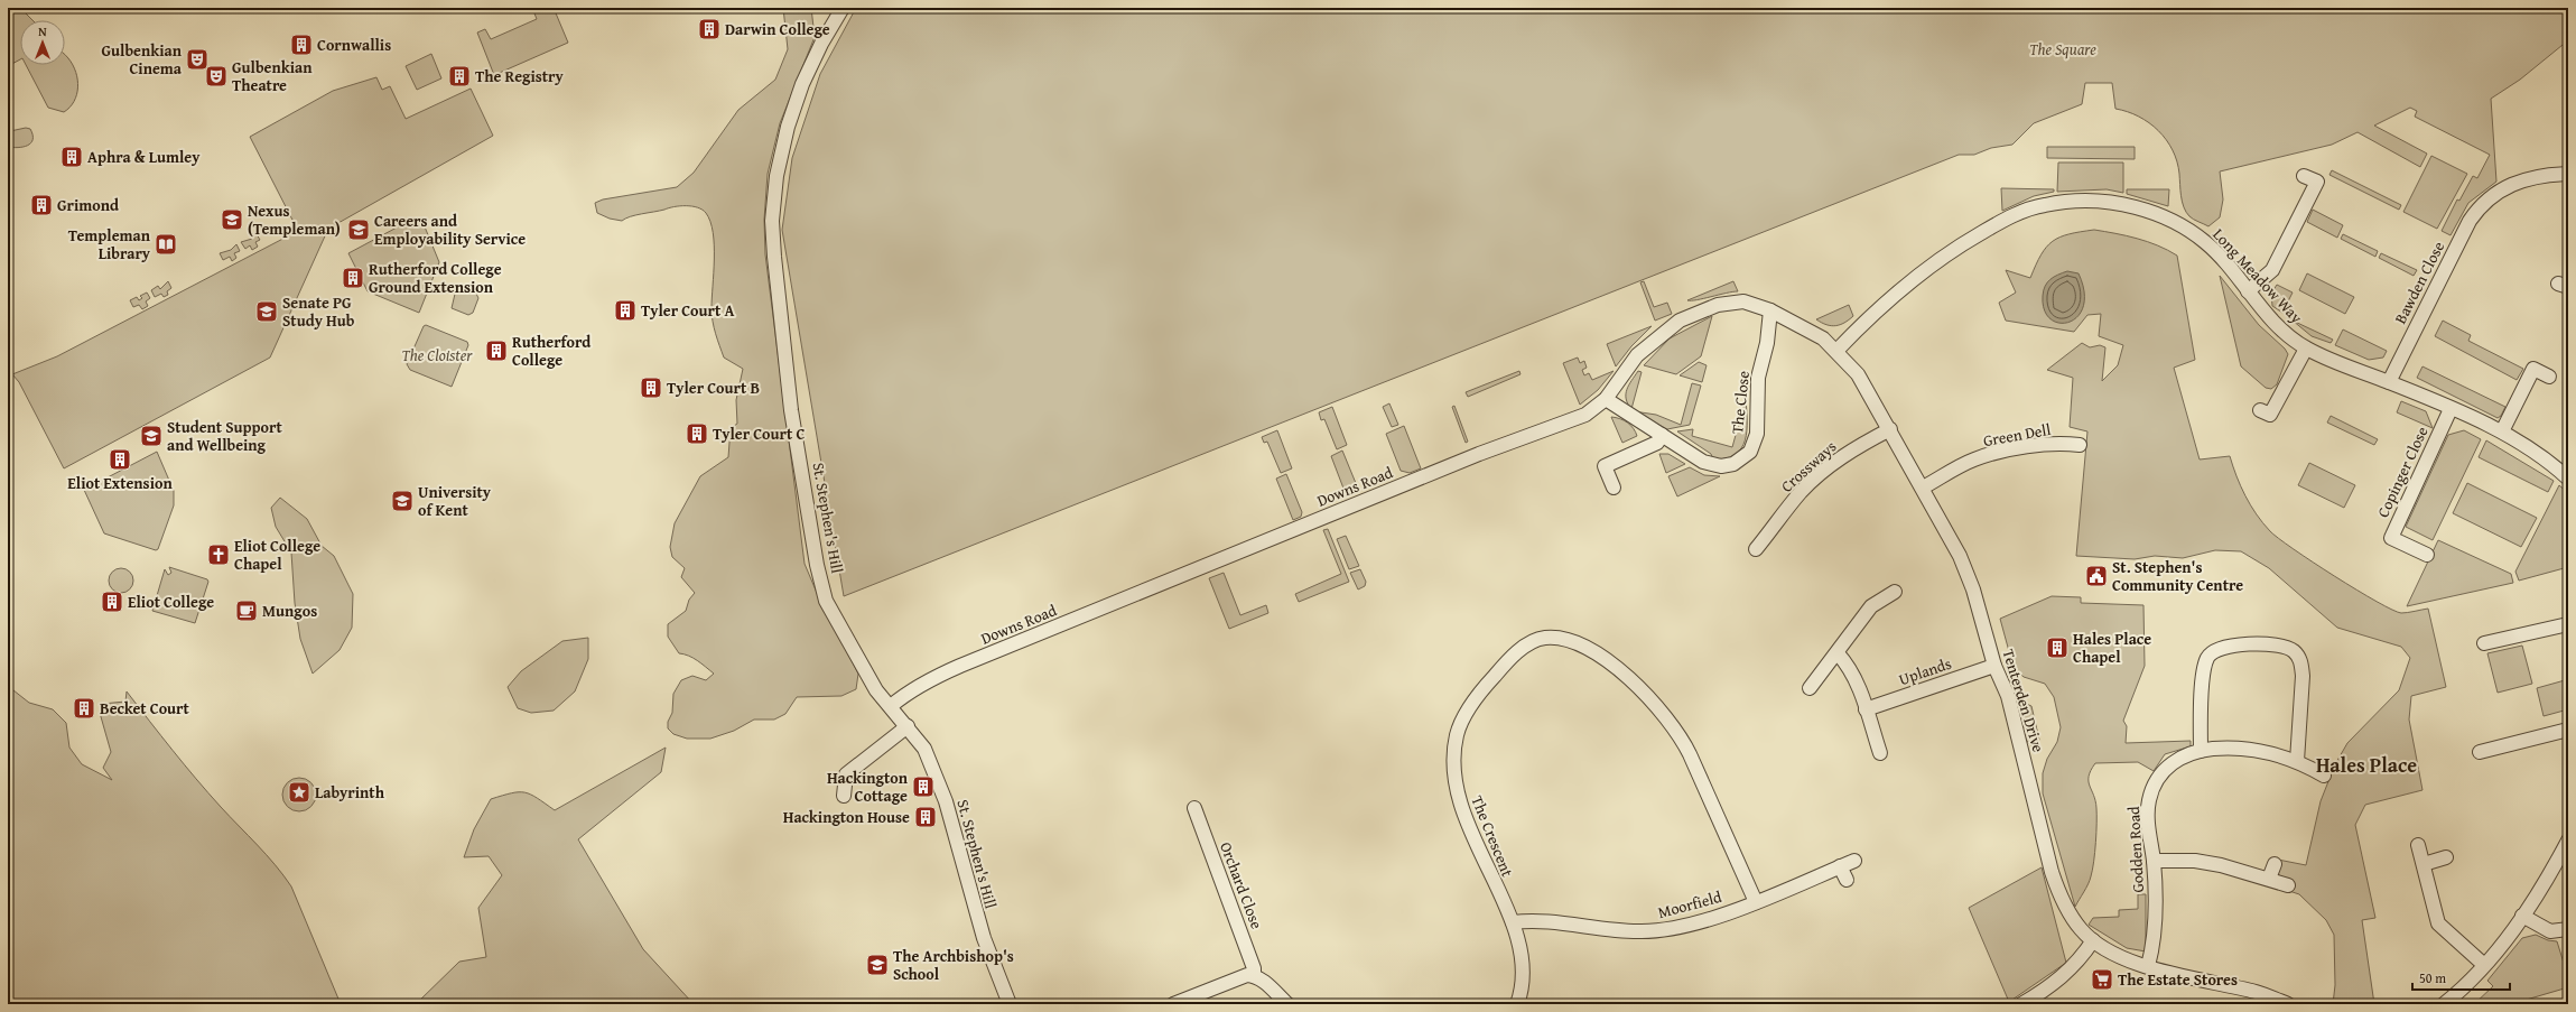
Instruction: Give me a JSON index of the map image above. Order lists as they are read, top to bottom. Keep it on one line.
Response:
{"streets":{"street":["Long Meadow Way","Bawden Close","The Close","Green Dell","Crossways","Copinger Close","Downs Road","St. Stephen's Hill","Uplands","Tenterden Drive","The Crescent","Godden Road","Orchard Close","Moorfield"]},"crossings":[["Long Meadow Way","Bawden Close"],["Long Meadow Way","Copinger Close"],["Long Meadow Way","Tenterden Drive"],["The Close","Downs Road"],["Green Dell","Tenterden Drive"],["Crossways","Tenterden Drive"],["Downs Road","St. Stephen's Hill"],["Downs Road","Tenterden Drive"],["Uplands","Tenterden Drive"],["Tenterden Drive","Godden Road"],["The Crescent","Moorfield"]],"districts":["Hales Place"],"parks":["The Square","The Cloister"],"places":{"building":["Darwin College","Cornwallis","The Registry","Aphra & Lumley","Grimond","Rutherford College Ground Extension","Tyler Court A","Rutherford College","Tyler Court B","Tyler Court C","Eliot Extension","Eliot College","Hales Place Chapel","Becket Court","Hackington Cottage","Hackington House"],"theatre":["Gulbenkian Cinema","Gulbenkian Theatre"],"school or university":["Nexus (Templeman)","Careers and Employability Service","Senate PG Study Hub","Student Support and Wellbeing","University of Kent","The Archbishop's School"],"library":["Templeman Library"],"church":["Eliot College Chapel"],"public building":["St. Stephen's Community Centre"],"cafe":["Mungos"],"place":["Labyrinth"],"supermarket":["The Estate Stores"]},"scale_bar":"50 m","north":"top"}
